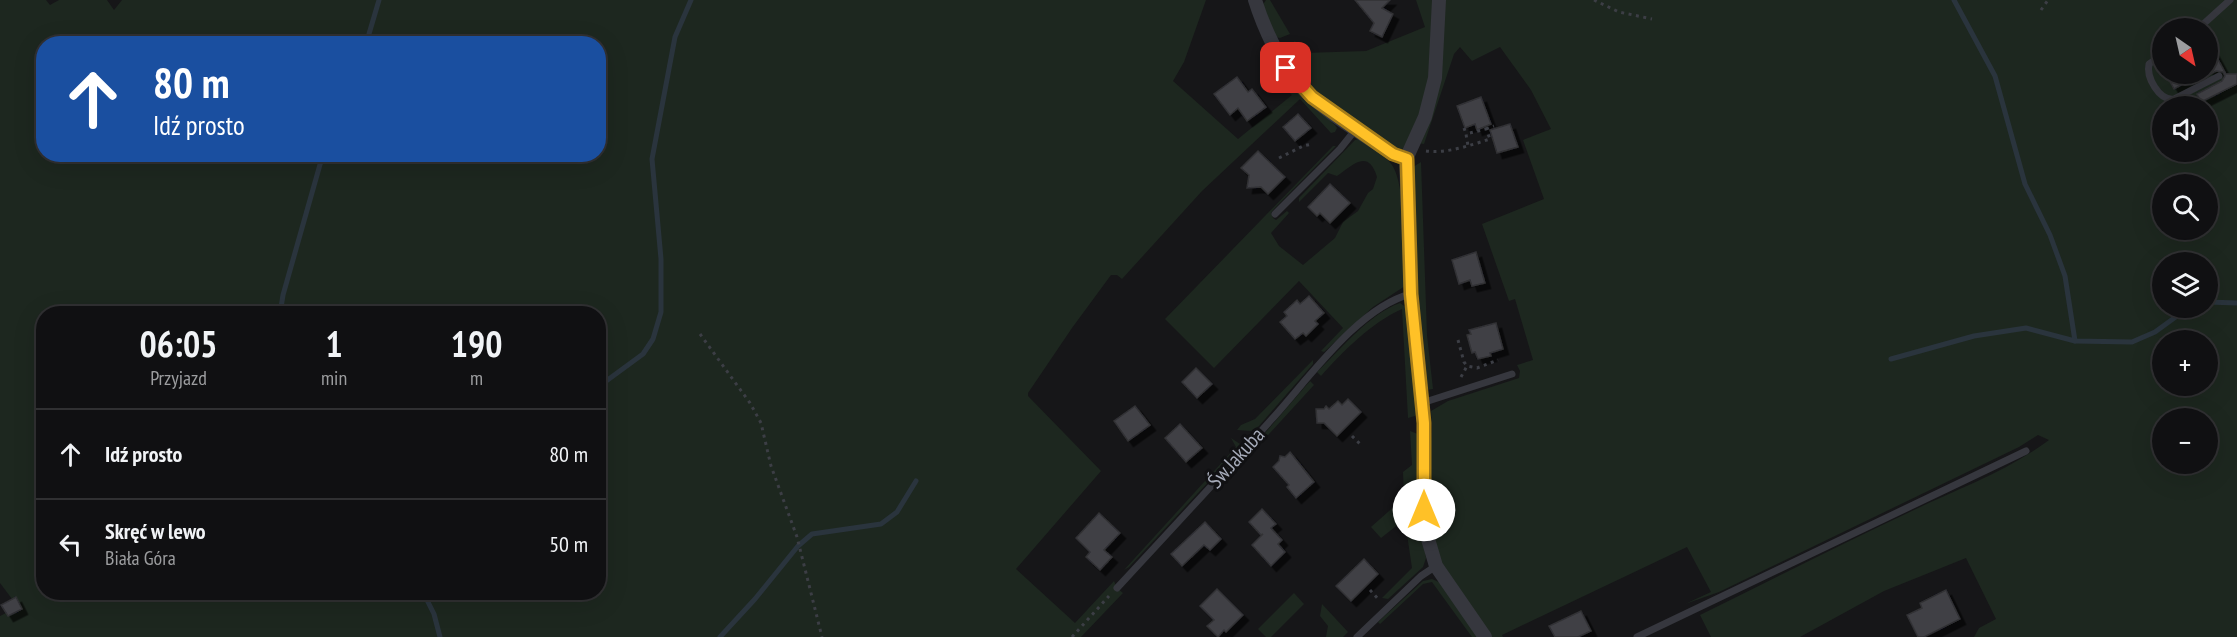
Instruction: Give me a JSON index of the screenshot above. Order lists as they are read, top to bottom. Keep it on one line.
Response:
{"streets":{"lane":["Św.Jakuba"]},"north":"bottom right","page":{"map_buttons":["+","−"],"turn":["80 m","Idź prosto"],"eta":["06:05","Przyjazd","1","min","190","m"],"list":[{"name":"Idź prosto","value":"80 m"},{"name":"Skręć w lewo","note":"Biała Góra","value":"50 m"}]}}
